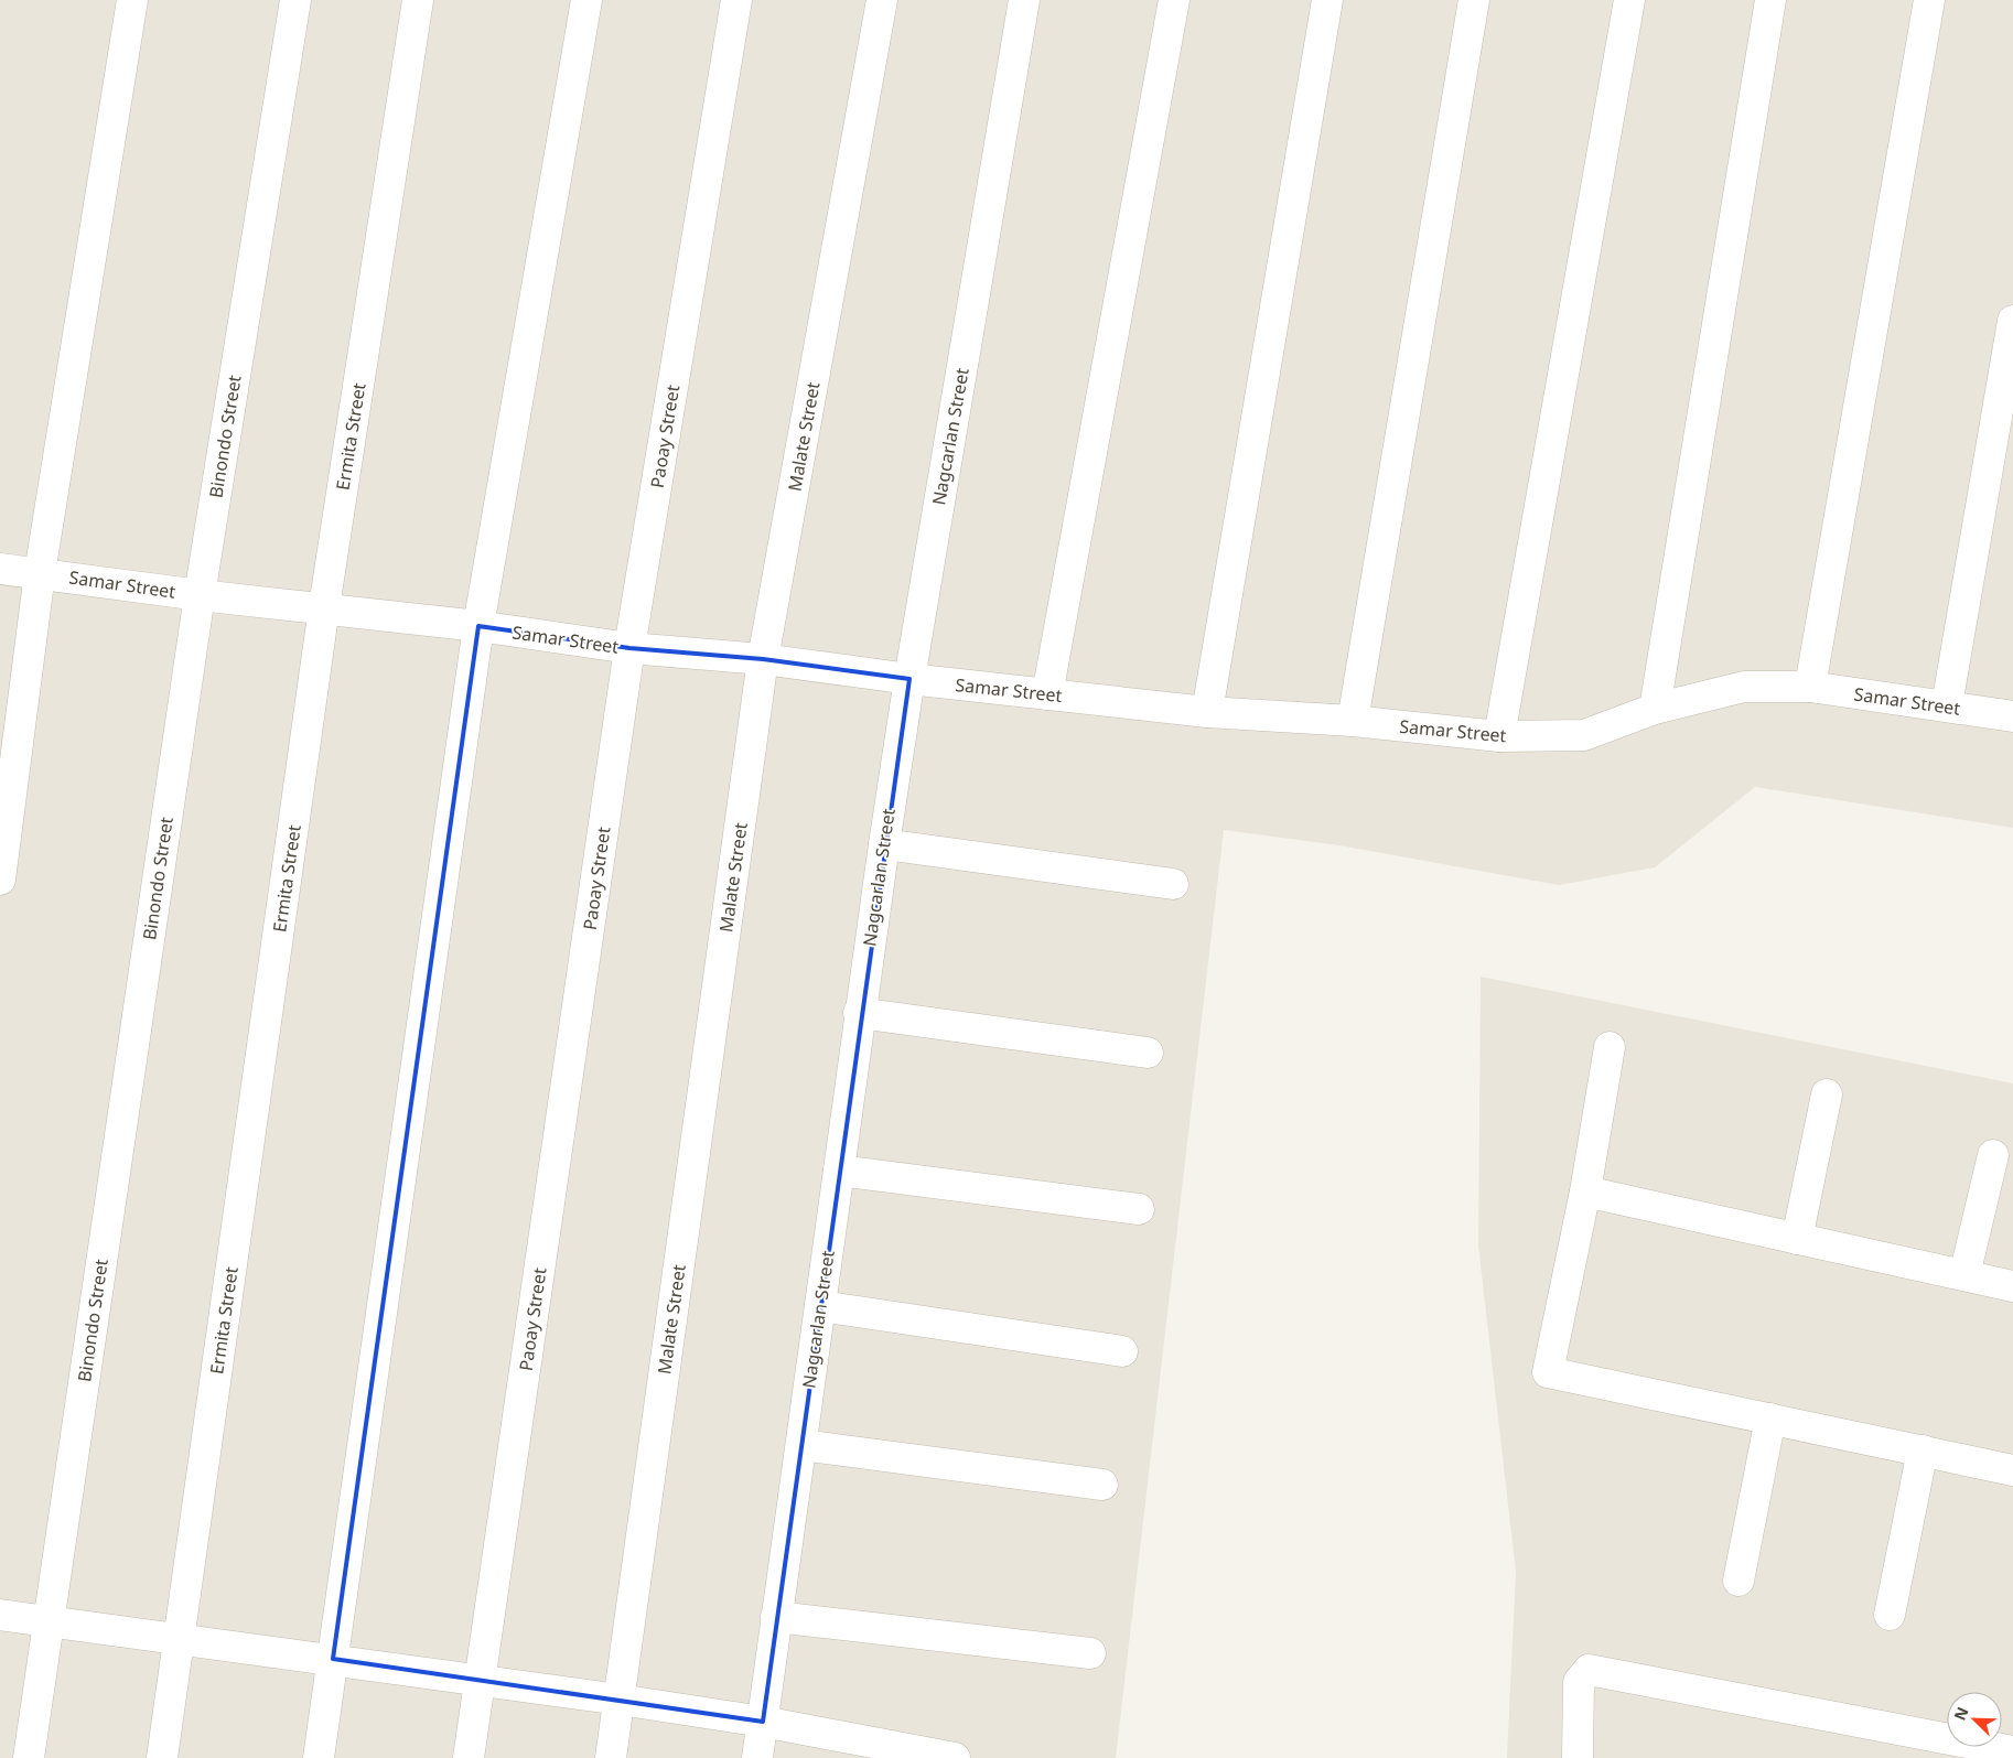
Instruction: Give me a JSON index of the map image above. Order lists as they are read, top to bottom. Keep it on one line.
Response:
{"streets":{"street":["Binondo Street","Ermita Street","Paoay Street","Malate Street","Nagcarlan Street","Samar Street"]},"crossings":[["Binondo Street","Samar Street"],["Ermita Street","Samar Street"],["Paoay Street","Samar Street"],["Malate Street","Samar Street"],["Nagcarlan Street","Samar Street"]],"north":"top left"}
